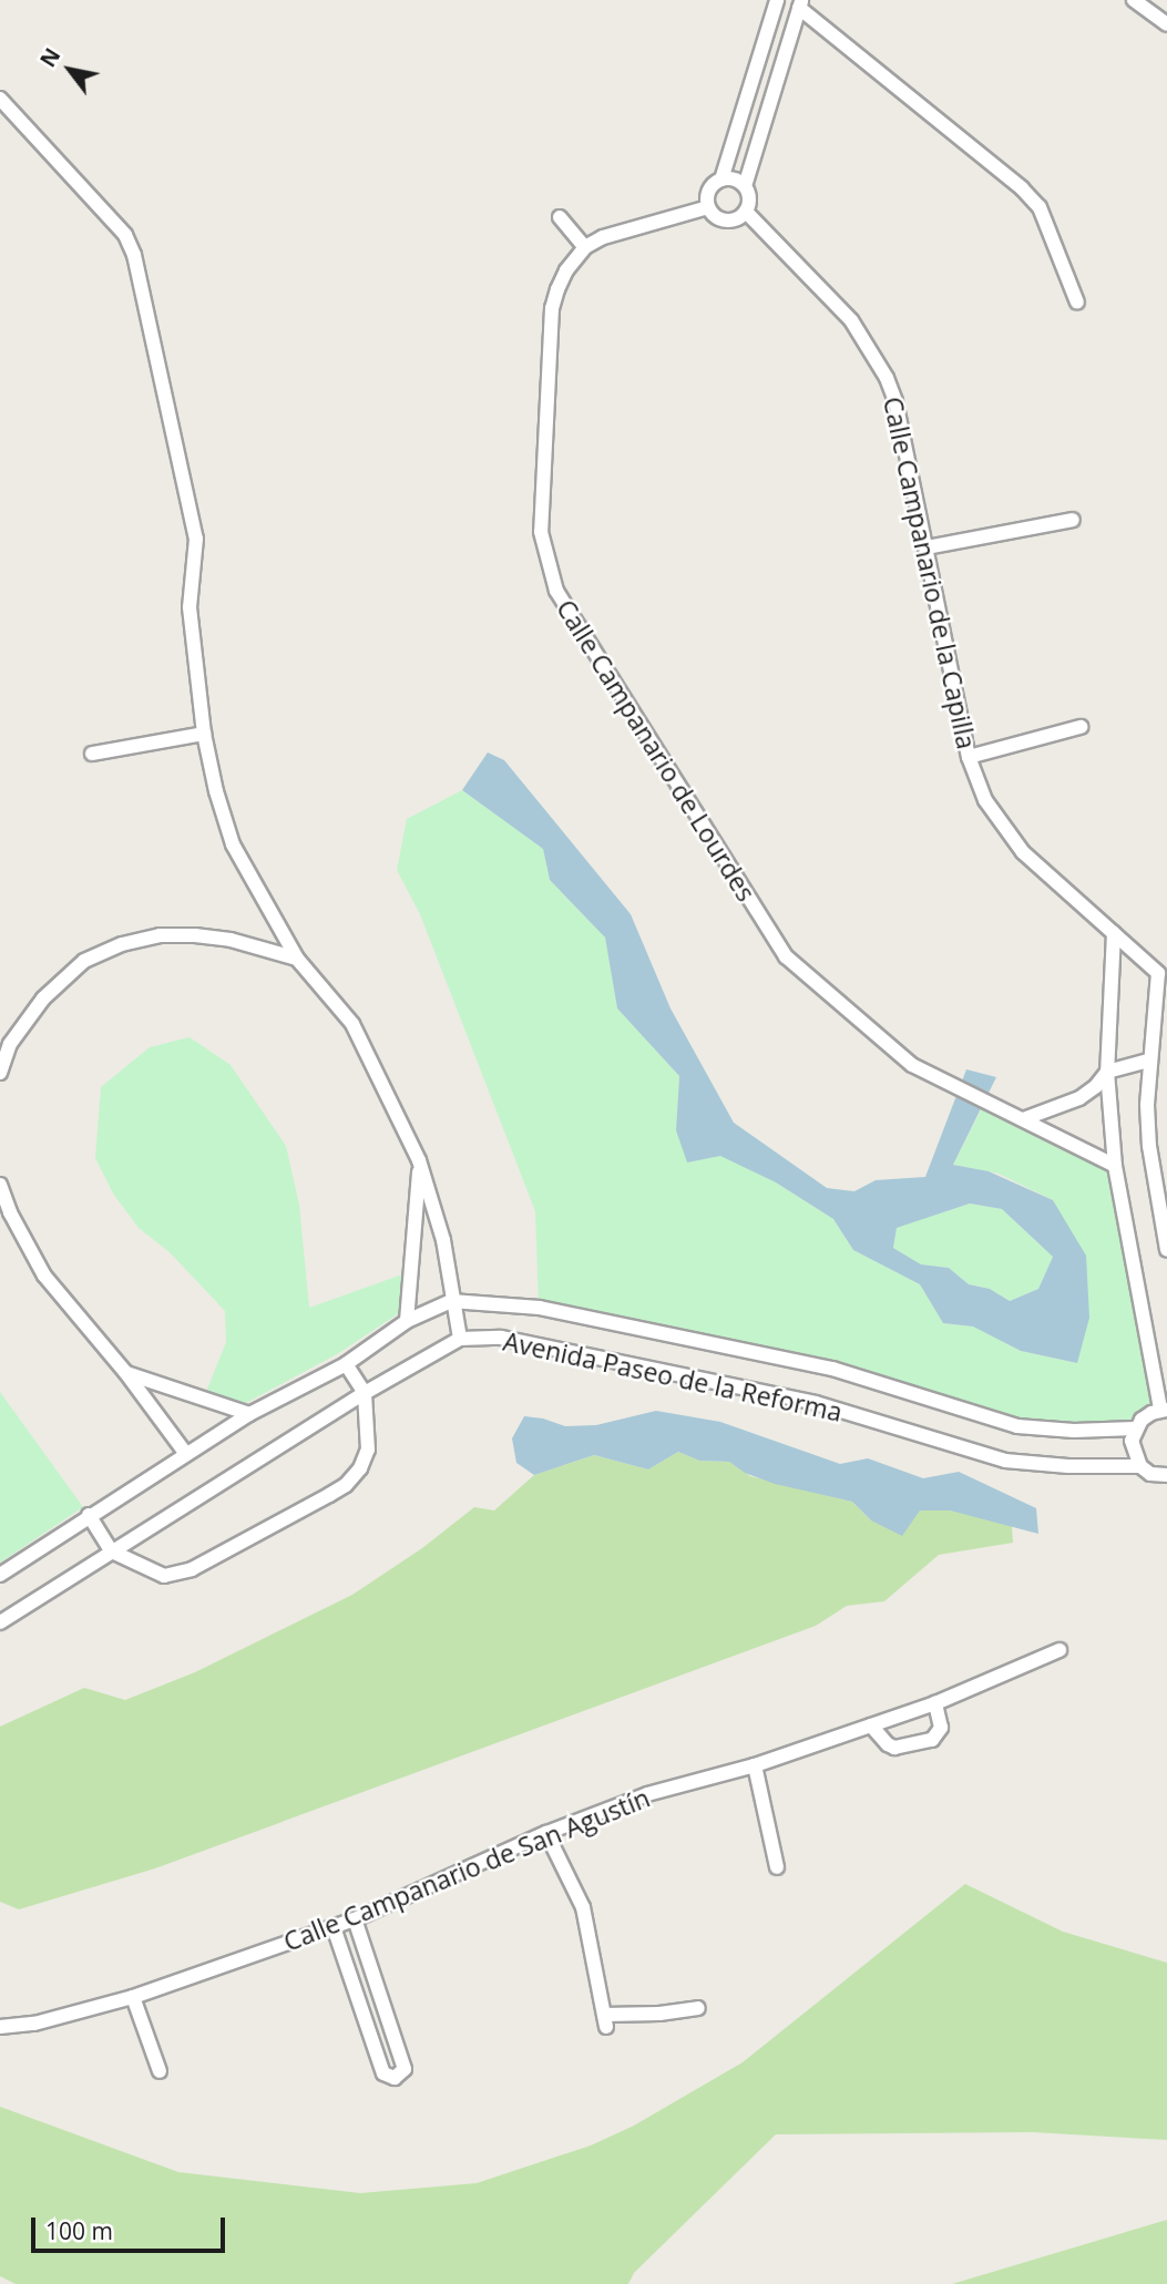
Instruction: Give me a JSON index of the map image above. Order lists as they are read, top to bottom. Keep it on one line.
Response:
{"streets":{"street":["Calle Campanario de la Capilla","Calle Campanario de Lourdes","Avenida Paseo de la Reforma","Calle Campanario de San Agustín"]},"scale_bar":"100 m","north":"top left"}
